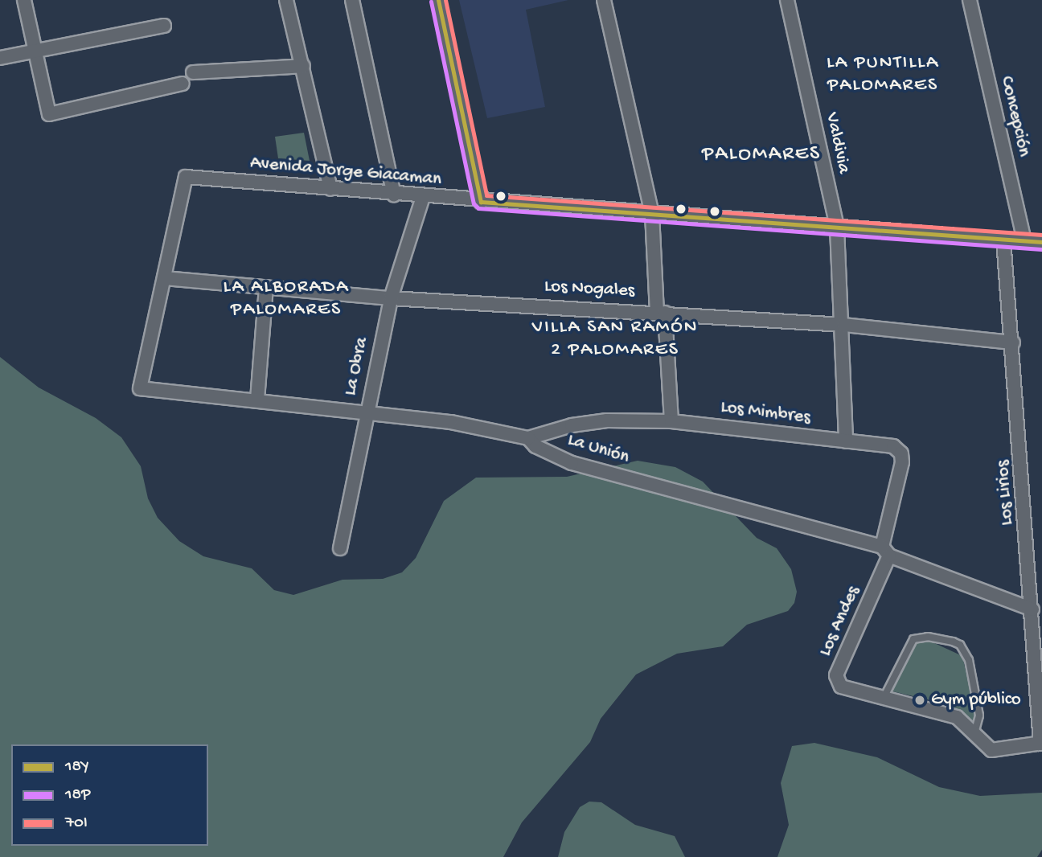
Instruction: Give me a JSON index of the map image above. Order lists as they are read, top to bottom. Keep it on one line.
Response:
{"streets":{"street":["Concepción","Valdivia","Avenida Jorge Giacaman","Los Nogales","La Obra","Los Mimbres","La Unión","Los Lirios","Los Andes"]},"crossings":[["Concepción","Avenida Jorge Giacaman"],["Valdivia","Avenida Jorge Giacaman"],["Valdivia","Los Nogales"],["Valdivia","Los Mimbres"],["Avenida Jorge Giacaman","Los Nogales"],["Avenida Jorge Giacaman","La Obra"],["Avenida Jorge Giacaman","La Unión"],["Avenida Jorge Giacaman","Los Lirios"],["Los Nogales","La Obra"],["Los Nogales","La Unión"],["Los Nogales","Los Lirios"],["La Obra","La Unión"],["Los Mimbres","La Unión"],["Los Mimbres","Los Andes"],["La Unión","Los Lirios"],["La Unión","Los Andes"],["Los Lirios","Los Andes"]],"districts":["LA PUNTILLA PALOMARES","PALOMARES","LA ALBORADA PALOMARES","VILLA SAN RAMÓN 2 PALOMARES"],"places":["Gym público"],"lines":["transit line 18Y","transit line 70I","transit line 18P"],"legend":["18Y","18P","70I"]}
